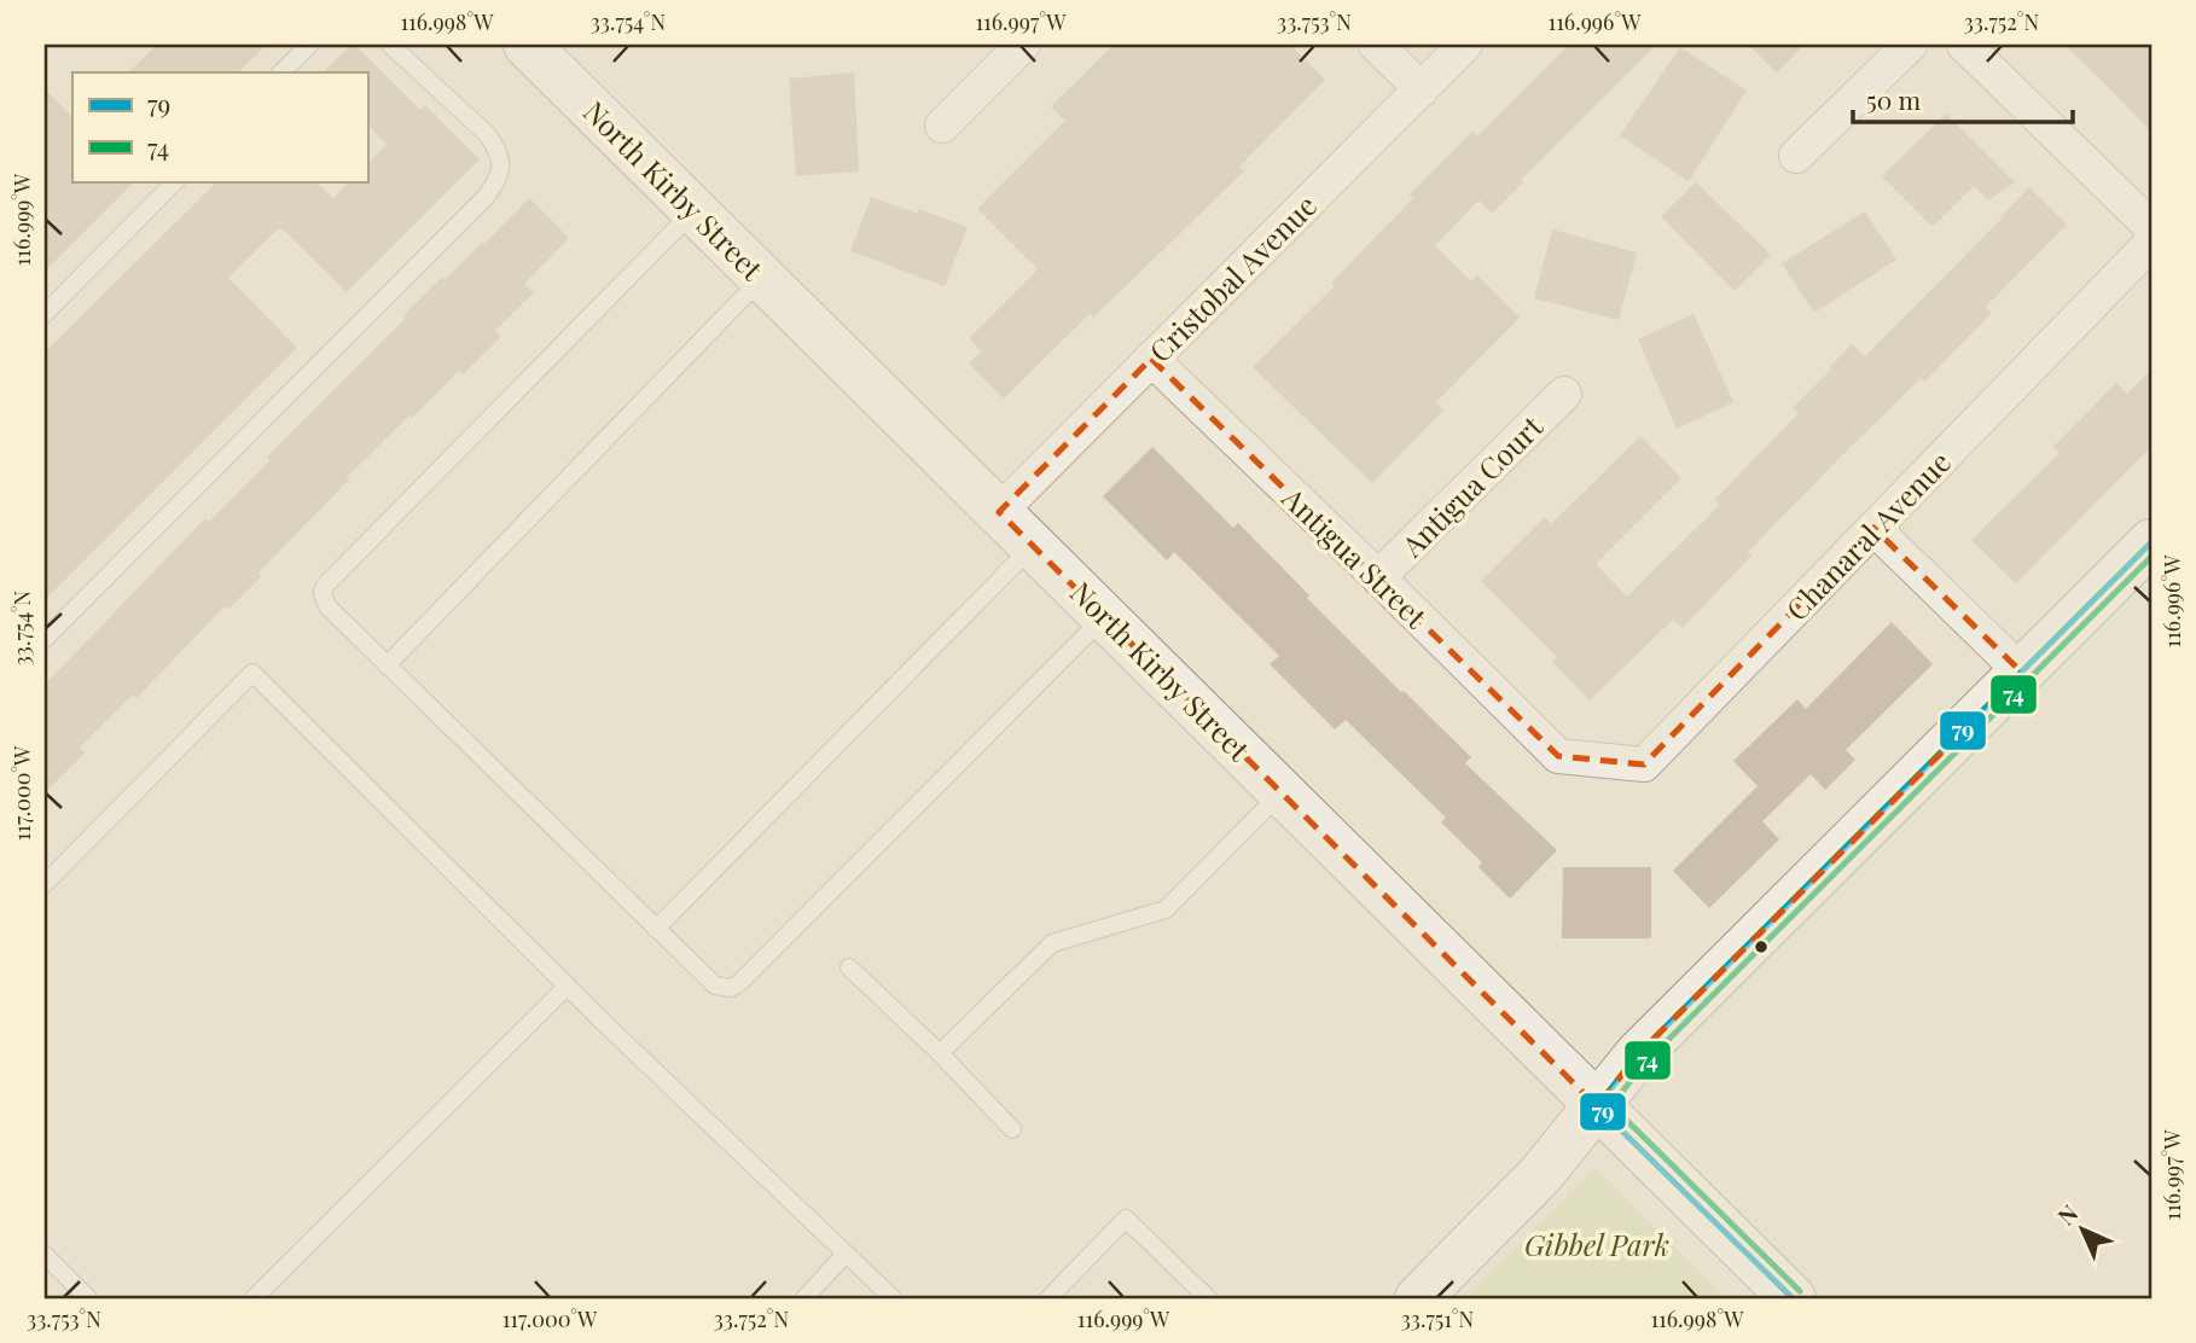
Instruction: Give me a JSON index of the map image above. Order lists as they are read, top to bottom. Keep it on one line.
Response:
{"streets":{"street":["North Kirby Street","Cristobal Avenue","Antigua Court","Chanaral Avenue","Antigua Street"]},"crossings":[["North Kirby Street","Cristobal Avenue"],["Cristobal Avenue","Antigua Street"],["Antigua Court","Antigua Street"],["Chanaral Avenue","Antigua Street"]],"parks":["Gibbel Park"],"lines":["transit line 79","transit line 74"],"legend":["79","74"],"scale_bar":"50 m","north":"top left","coordinates":["116.998°W","33.754°N","116.997°W","33.753°N","116.996°W","33.752°N","116.999°W","117.000°W","33.751°N"]}
